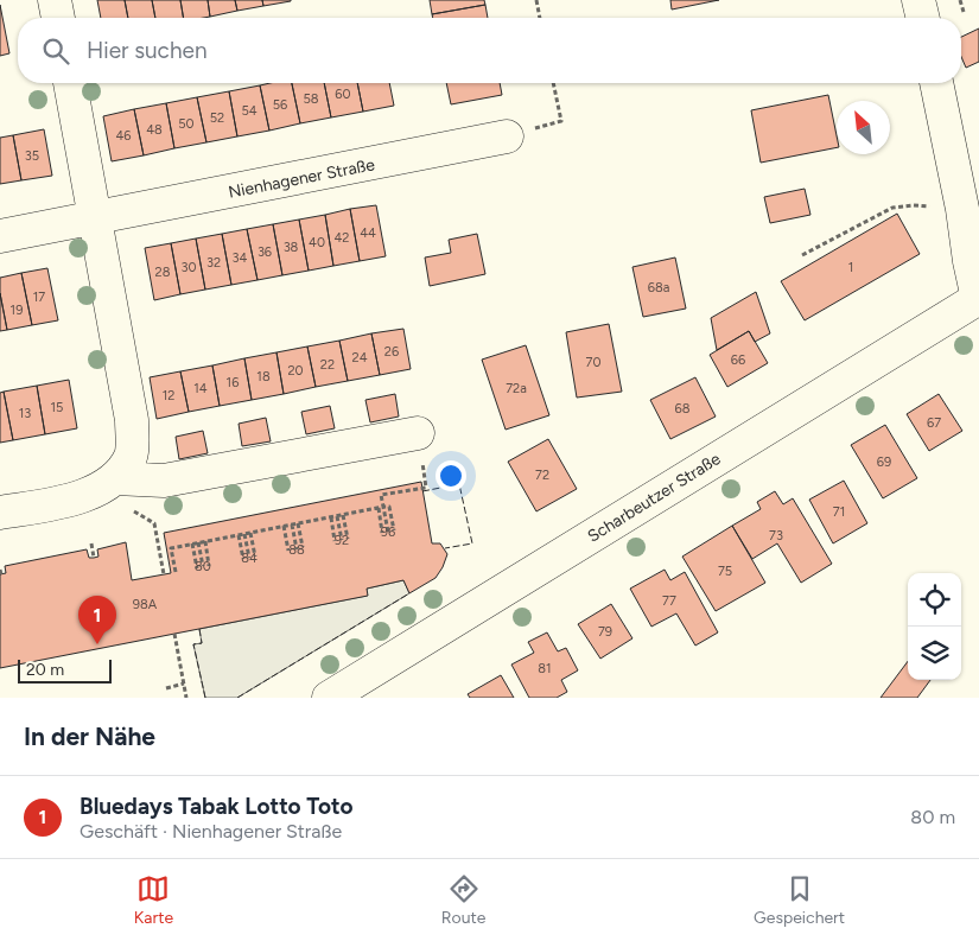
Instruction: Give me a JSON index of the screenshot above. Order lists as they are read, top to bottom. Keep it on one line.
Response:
{"streets":{"street":["Nienhagener Straße","Scharbeutzer Straße"]},"house_numbers":["60","58","56","54","52","50","48","46","35","44","42","40","38","36","34","32","30","1","28","68a","17","19","26","24","66","70","22","20","18","16","14","72a","12","15","68","13","67","69","72","71","96","73","92","88","84","80","75","77","98A","79","81"],"scale_bar":"20 m","north":"top left","page":{"search":"Hier suchen","pins":"1","scale":"20 m","heading":"In der Nähe","list":[{"mark":"1","name":"Bluedays Tabak Lotto Toto","note":"Geschäft · Nienhagener Straße","value":"80 m"}],"nav":["Karte","Route","Gespeichert"]}}
